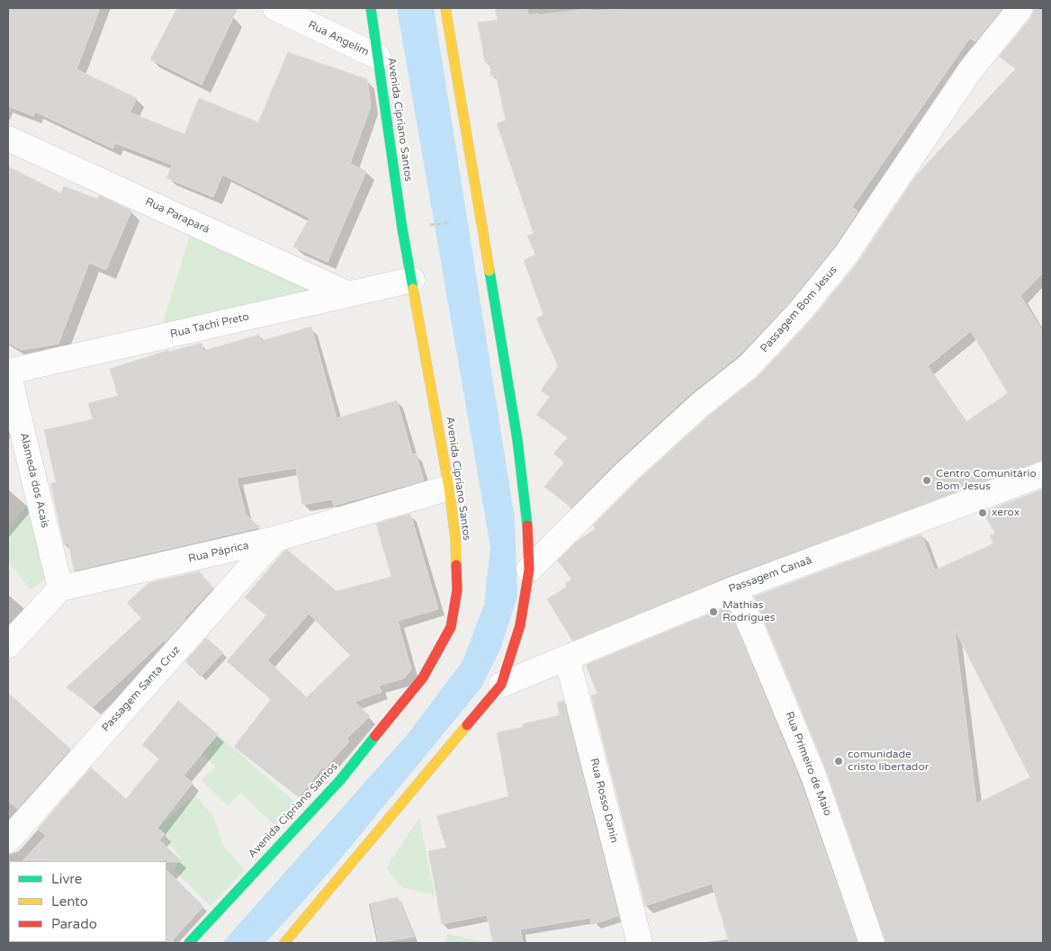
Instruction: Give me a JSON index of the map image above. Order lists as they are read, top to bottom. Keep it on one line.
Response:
{"streets":{"street":["Rua Angelim","Avenida Cipriano Santos","Rua Parapará","Passagem Bom Jesus","Rua Tachi Preto","Alameda dos Acais","Rua Páprica","Passagem Canaã","Passagem Santa Cruz","Rua Primeiro de Maio","Rua Rosso Danin"]},"crossings":[["Rua Angelim","Avenida Cipriano Santos"],["Avenida Cipriano Santos","Rua Tachi Preto"],["Avenida Cipriano Santos","Rua Páprica"],["Rua Parapará","Rua Tachi Preto"],["Rua Tachi Preto","Alameda dos Acais"],["Alameda dos Acais","Rua Páprica"],["Rua Páprica","Passagem Santa Cruz"],["Passagem Canaã","Rua Primeiro de Maio"],["Passagem Canaã","Rua Rosso Danin"]],"places":["Centro Comunitário Bom Jesus","xerox","Mathias Rodrigues","comunidade cristo libertador"],"legend":["Livre","Lento","Parado"]}
